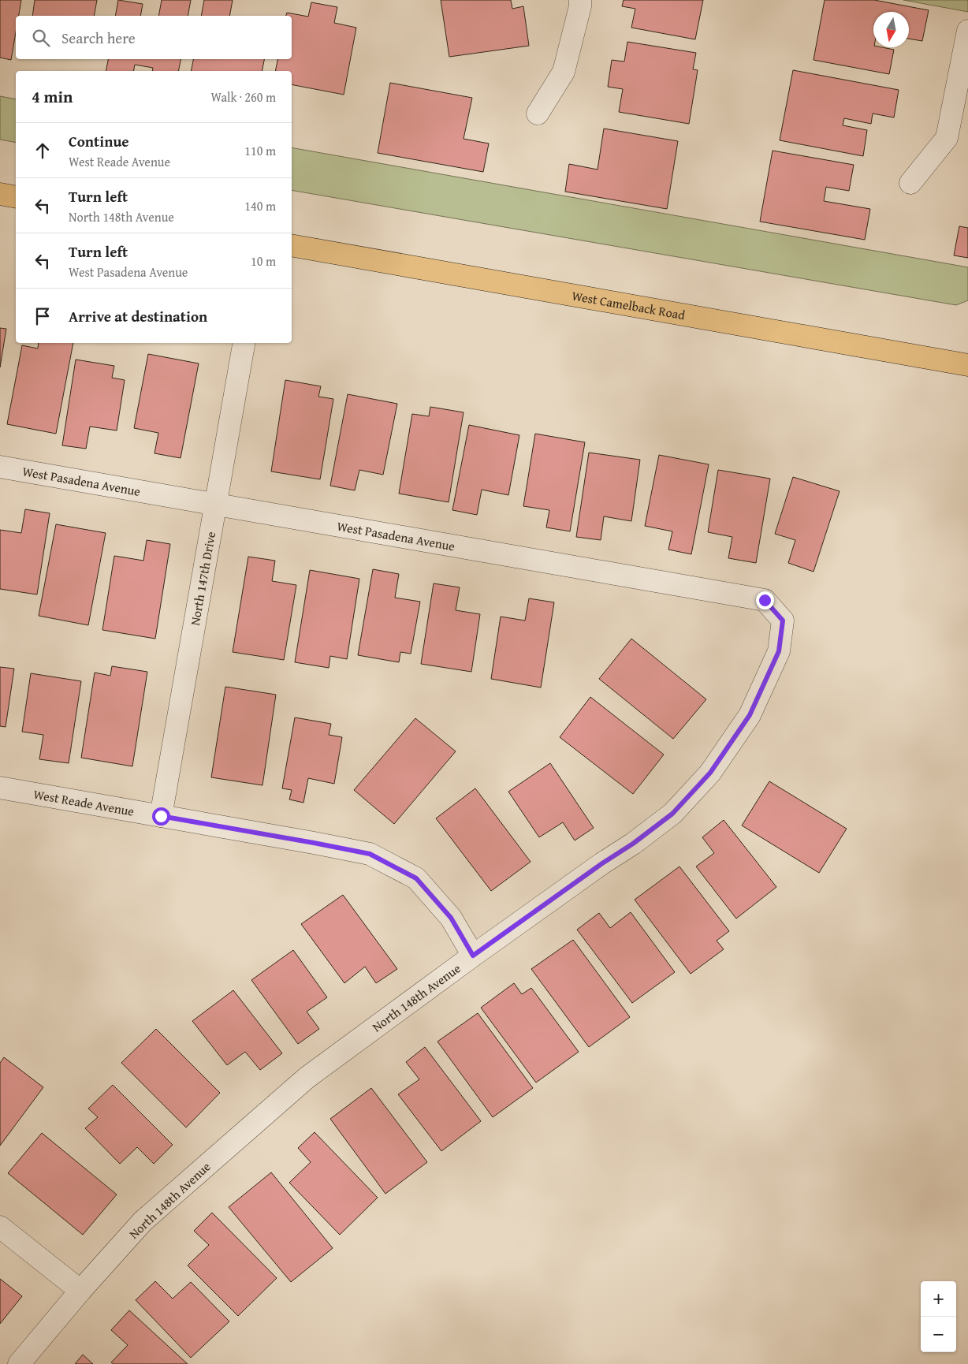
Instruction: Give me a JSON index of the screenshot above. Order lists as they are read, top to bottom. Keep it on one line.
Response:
{"streets":{"main road":["West Camelback Road"],"street":["West Pasadena Avenue","North 147th Drive","West Reade Avenue","North 148th Avenue"]},"crossings":[["West Pasadena Avenue","North 147th Drive"],["West Pasadena Avenue","North 148th Avenue"],["North 147th Drive","West Reade Avenue"],["West Reade Avenue","North 148th Avenue"]],"north":"bottom","page":{"search":"Search here","heading":["4 min","Walk · 260 m"],"list":[["Continue","West Reade Avenue","110 m"],["Turn left","North 148th Avenue","140 m"],["Turn left","West Pasadena Avenue","10 m"],"Arrive at destination"],"map_buttons":["+","−"]}}
